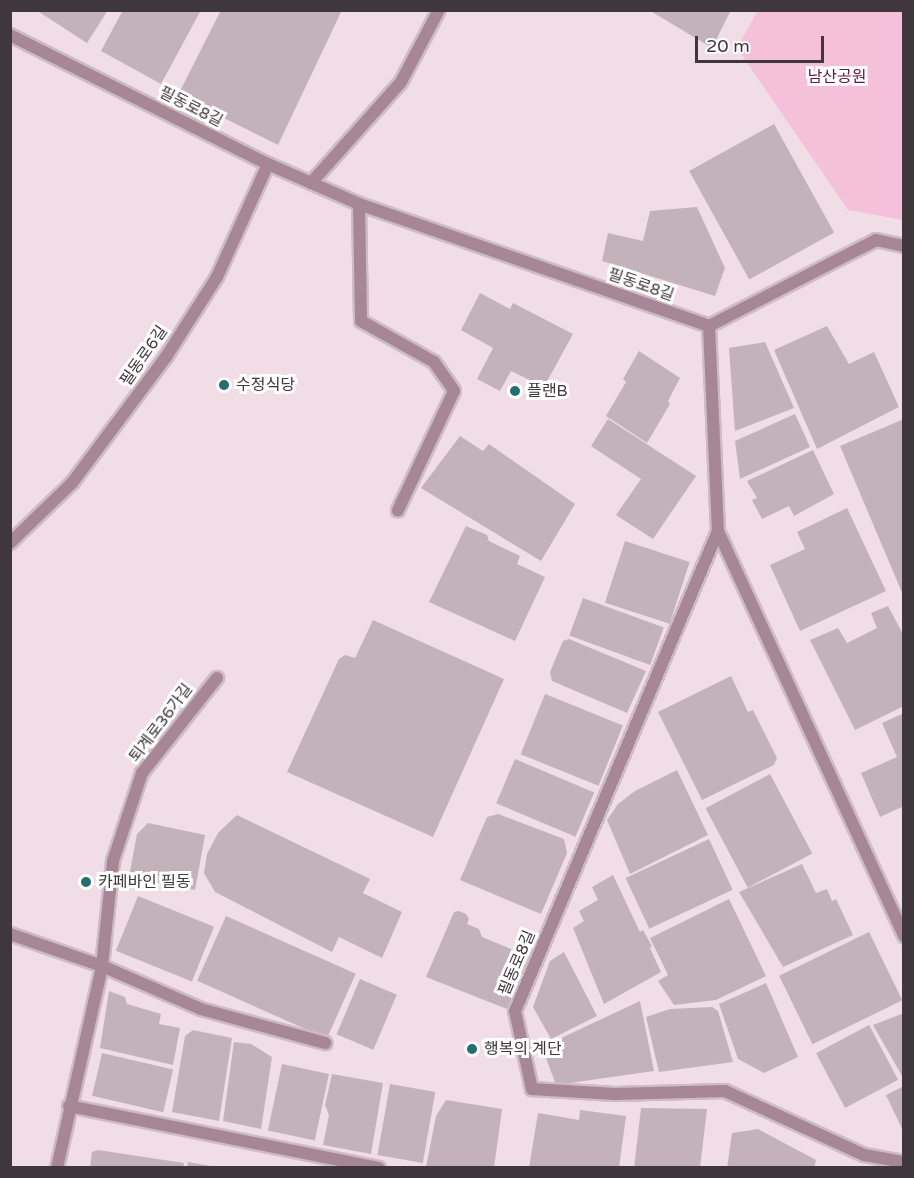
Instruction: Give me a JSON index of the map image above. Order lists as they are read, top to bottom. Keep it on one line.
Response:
{"streets":{"street":["필동로8길","필동로6길","퇴계로36가길"]},"crossings":[["필동로8길","필동로6길"]],"parks":["남산공원"],"places":["수정식당","플랜B","카페바인 필동","행복의 계단"],"scale_bar":"20 m"}
